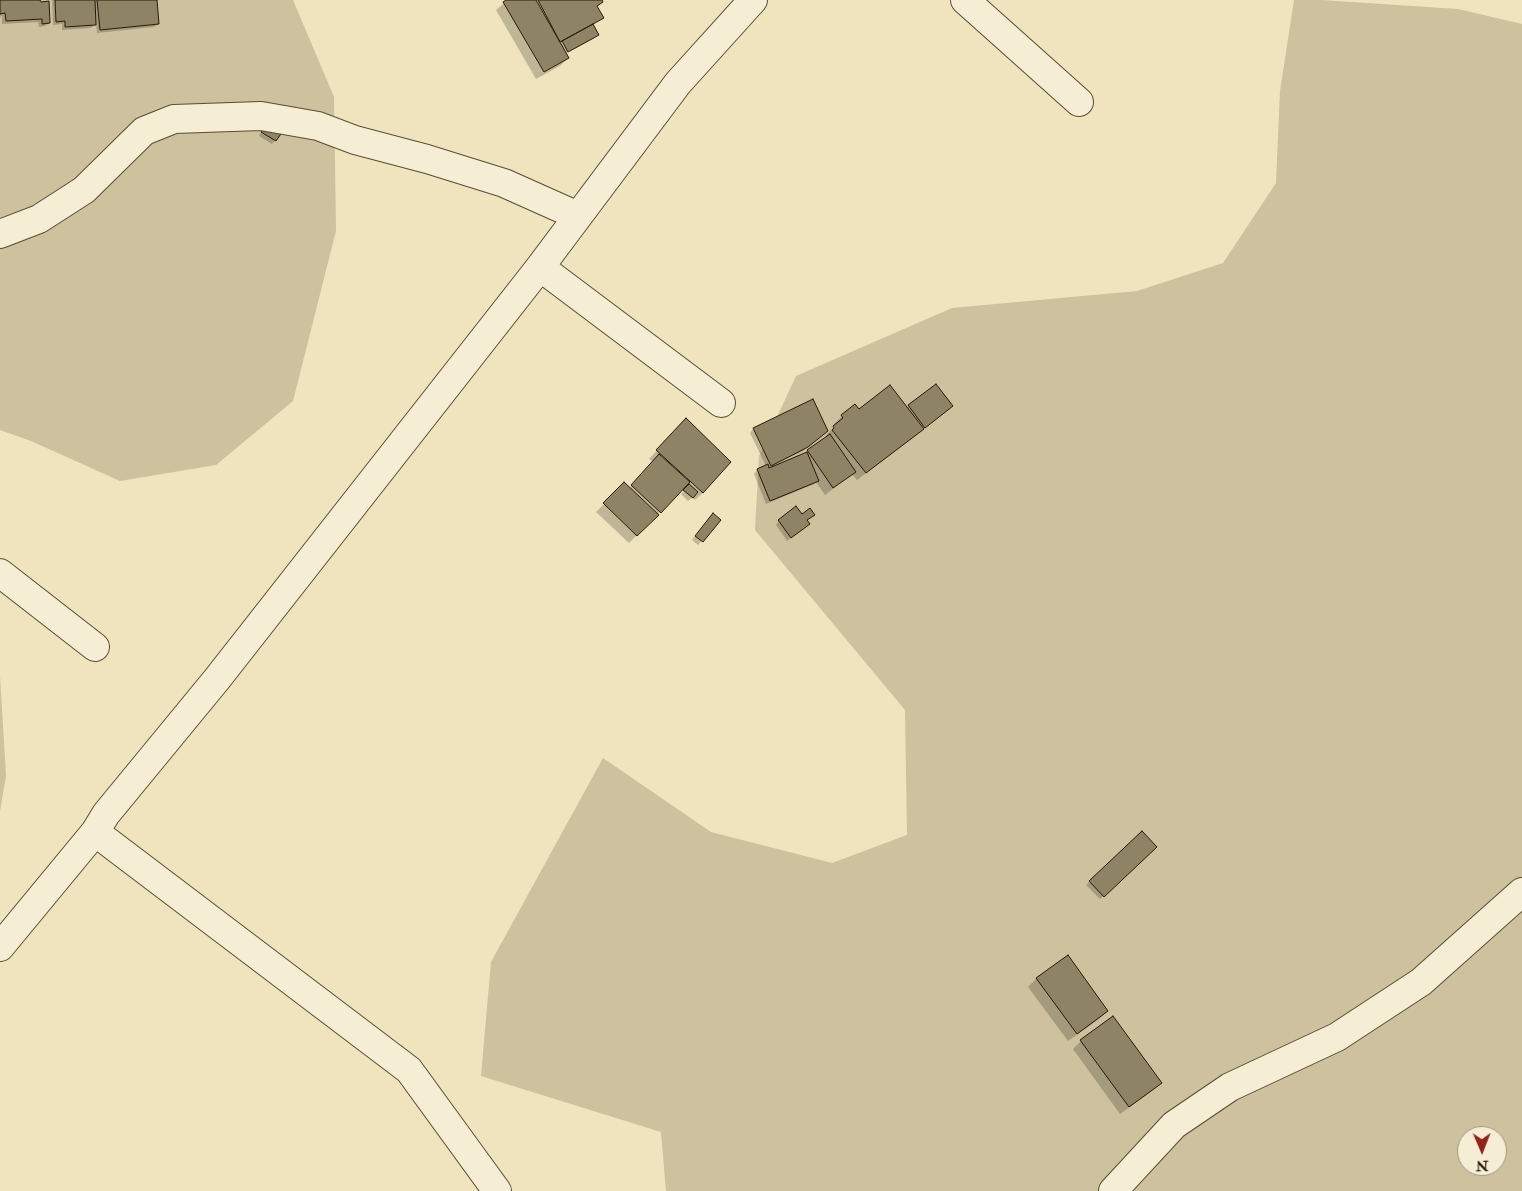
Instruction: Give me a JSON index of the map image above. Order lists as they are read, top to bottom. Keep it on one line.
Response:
{"north":"bottom"}
